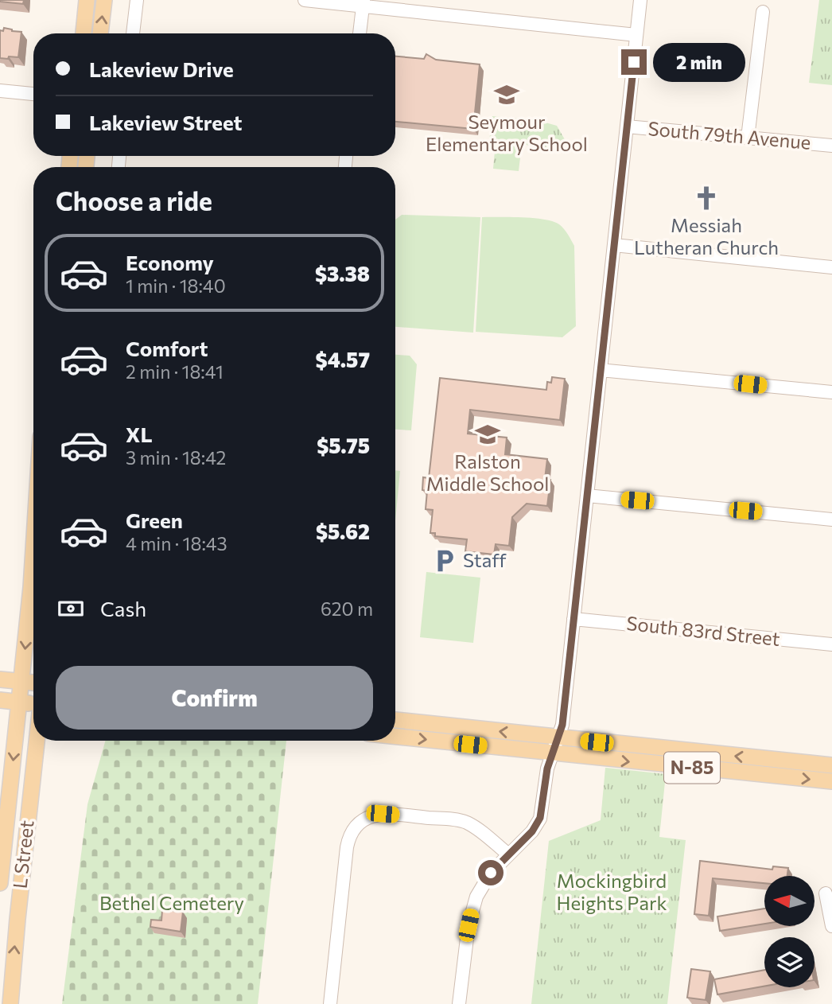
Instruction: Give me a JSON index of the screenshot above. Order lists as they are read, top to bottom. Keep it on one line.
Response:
{"streets":{"main road":["N-85","L Street"],"street":["South 79th Avenue","South 83rd Street"]},"parks":["Mockingbird Heights Park","Bethel Cemetery"],"places":{"school or university":["Seymour Elementary School","Ralston Middle School"],"church":["Messiah Lutheran Church"],"parking":["Staff"]},"north":"left","page":{"banner":["Lakeview Drive","Lakeview Street"],"bubble":"2 min","heading":"Choose a ride","list":[{"name":"Economy","note":"1 min · 18:40","value":"$3.38"},{"name":"Comfort","note":"2 min · 18:41","value":"$4.57"},{"name":"XL","note":"3 min · 18:42","value":"$5.75"},{"name":"Green","note":"4 min · 18:43","value":"$5.62"}],"pay":["Cash","620 m"],"buttons":"Confirm"}}
